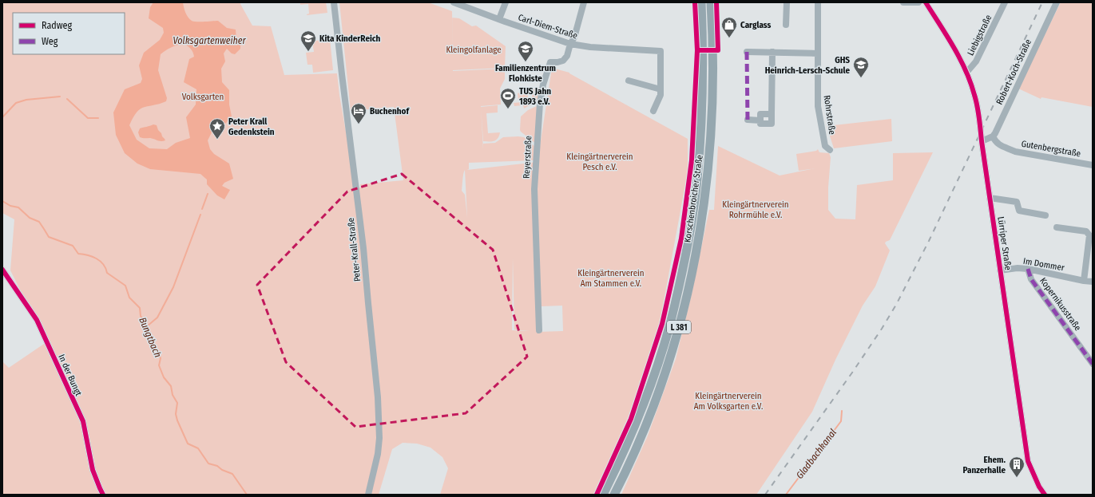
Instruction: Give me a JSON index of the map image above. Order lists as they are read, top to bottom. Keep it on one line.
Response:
{"streets":{"main road":["Korschenbroicher Straße","L 381"],"street":["Carl-Diem-Straße","Liebigstraße","Robert-Koch-Straße","Rohrstraße","Gutenbergstraße","Reyerstraße","Lürriper Straße","Peter-Krall-Straße","Im Dommer","Kopernikusstraße","In der Bungt"]},"crossings":[["Carl-Diem-Straße","Reyerstraße"],["Liebigstraße","Lürriper Straße"],["Robert-Koch-Straße","Gutenbergstraße"],["Lürriper Straße","Im Dommer"],["Im Dommer","Kopernikusstraße"]],"water":["Volksgartenweiher","Bungtbach","Gladbachkanal"],"parks":["Kleingolfanlage","Volksgarten","Kleingärtnerverein Pesch e.V.","Kleingärtnerverein Rohrmühle e.V.","Kleingärtnerverein Am Stammen e.V.","Kleingärtnerverein Am Volksgarten e.V."],"places":{"shop":["Carglass"],"school or university":["Kita KinderReich","Familienzentrum Flohkiste","GHS Heinrich-Lersch-Schule"],"sports":["TUS Jahn 1893 e.V."],"hotel":["Buchenhof"],"place":["Peter Krall Gedenkstein"],"building":["Ehem. Panzerhalle"]},"legend":["Radweg","Weg"]}
